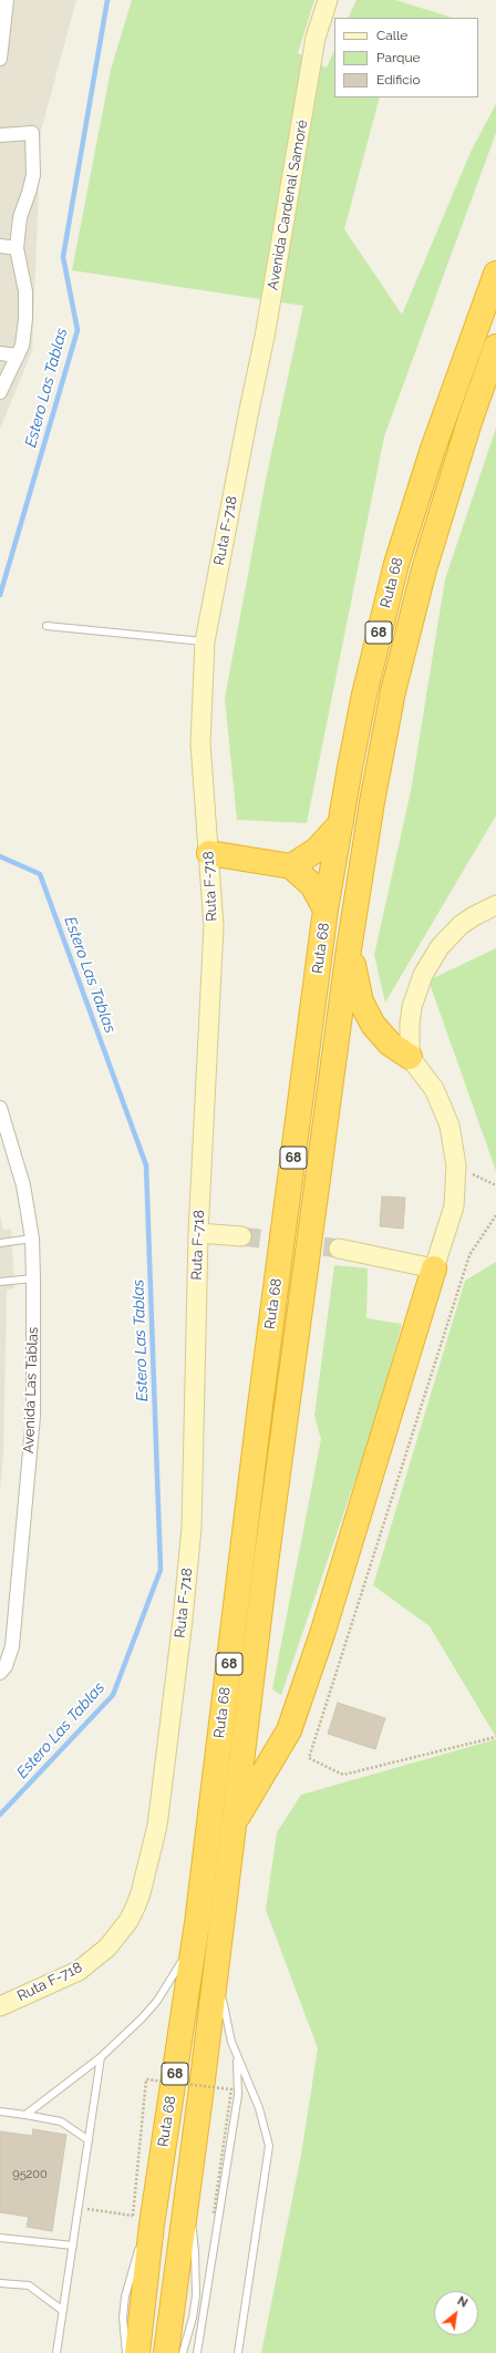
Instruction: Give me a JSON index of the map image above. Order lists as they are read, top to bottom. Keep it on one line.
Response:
{"streets":{"highway":["Ruta 68","68"],"street":["Avenida Cardenal Samoré","Ruta F-718","Avenida Las Tablas"]},"crossings":[["Avenida Cardenal Samoré","Ruta F-718"]],"water":["Estero Las Tablas"],"house_numbers":["95200"],"legend":["Calle","Parque","Edificio"],"north":"top right"}
